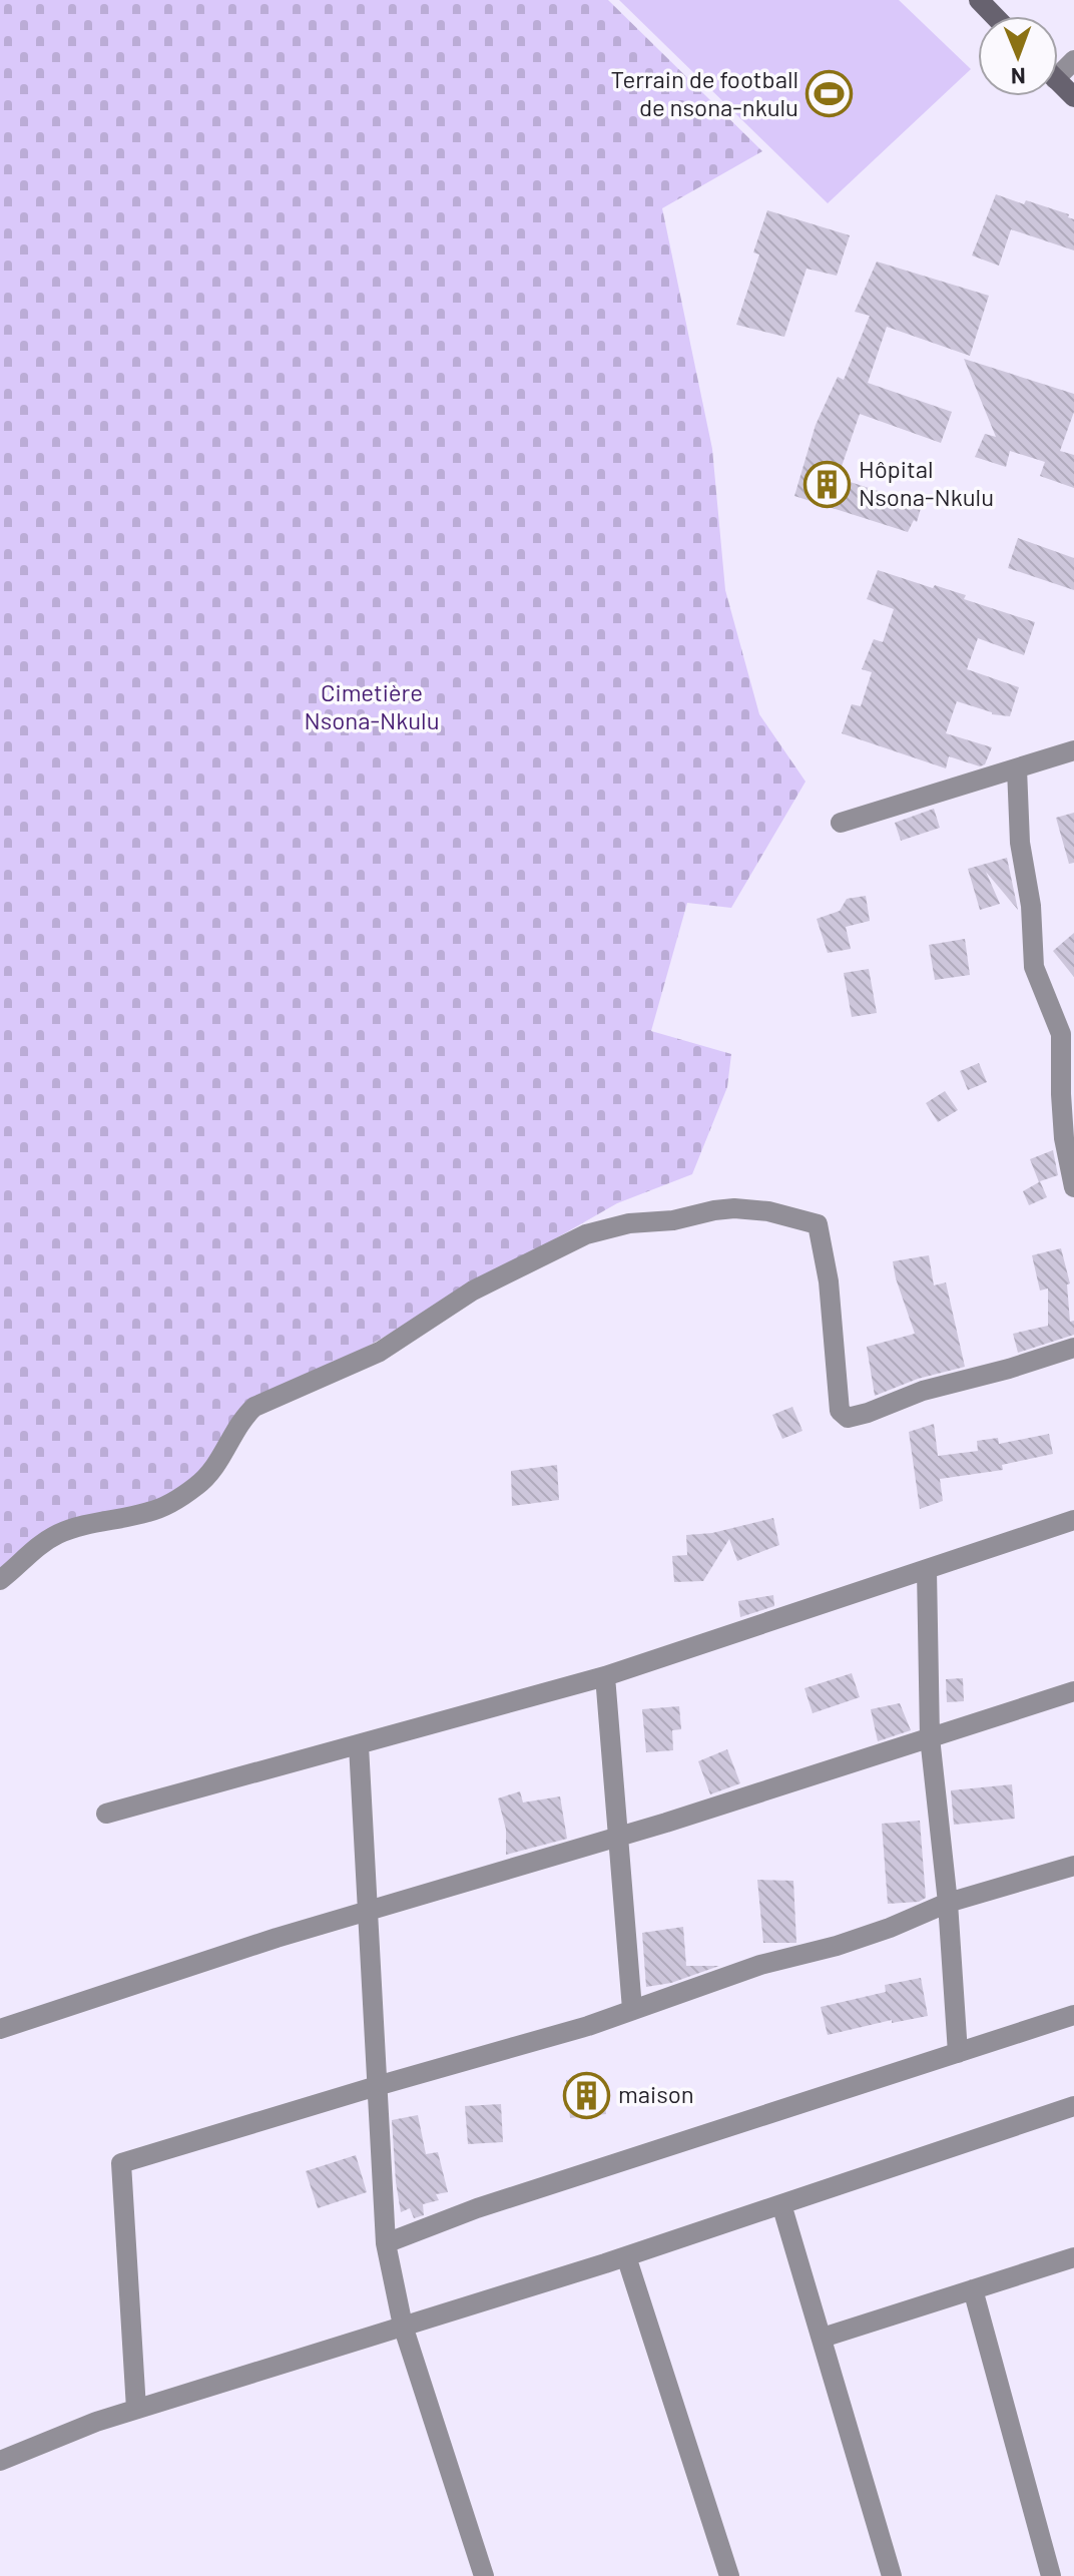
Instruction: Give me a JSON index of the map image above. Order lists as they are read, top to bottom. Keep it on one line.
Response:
{"parks":["Cimetière Nsona-Nkulu"],"places":{"sports":["Terrain de football de nsona-nkulu"],"building":["Hôpital Nsona-Nkulu","maison"]},"north":"bottom"}
